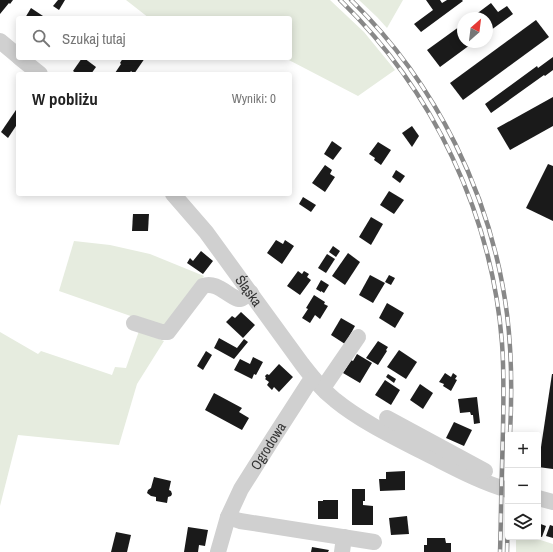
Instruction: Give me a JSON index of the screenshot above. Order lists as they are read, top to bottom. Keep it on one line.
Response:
{"streets":{"street":["Śląska","Ogrodowa"]},"crossings":[["Śląska","Ogrodowa"]],"north":"top right","page":{"search":"Szukaj tutaj","heading":["W pobliżu","Wyniki: 0"],"map_buttons":["+","−"]}}
